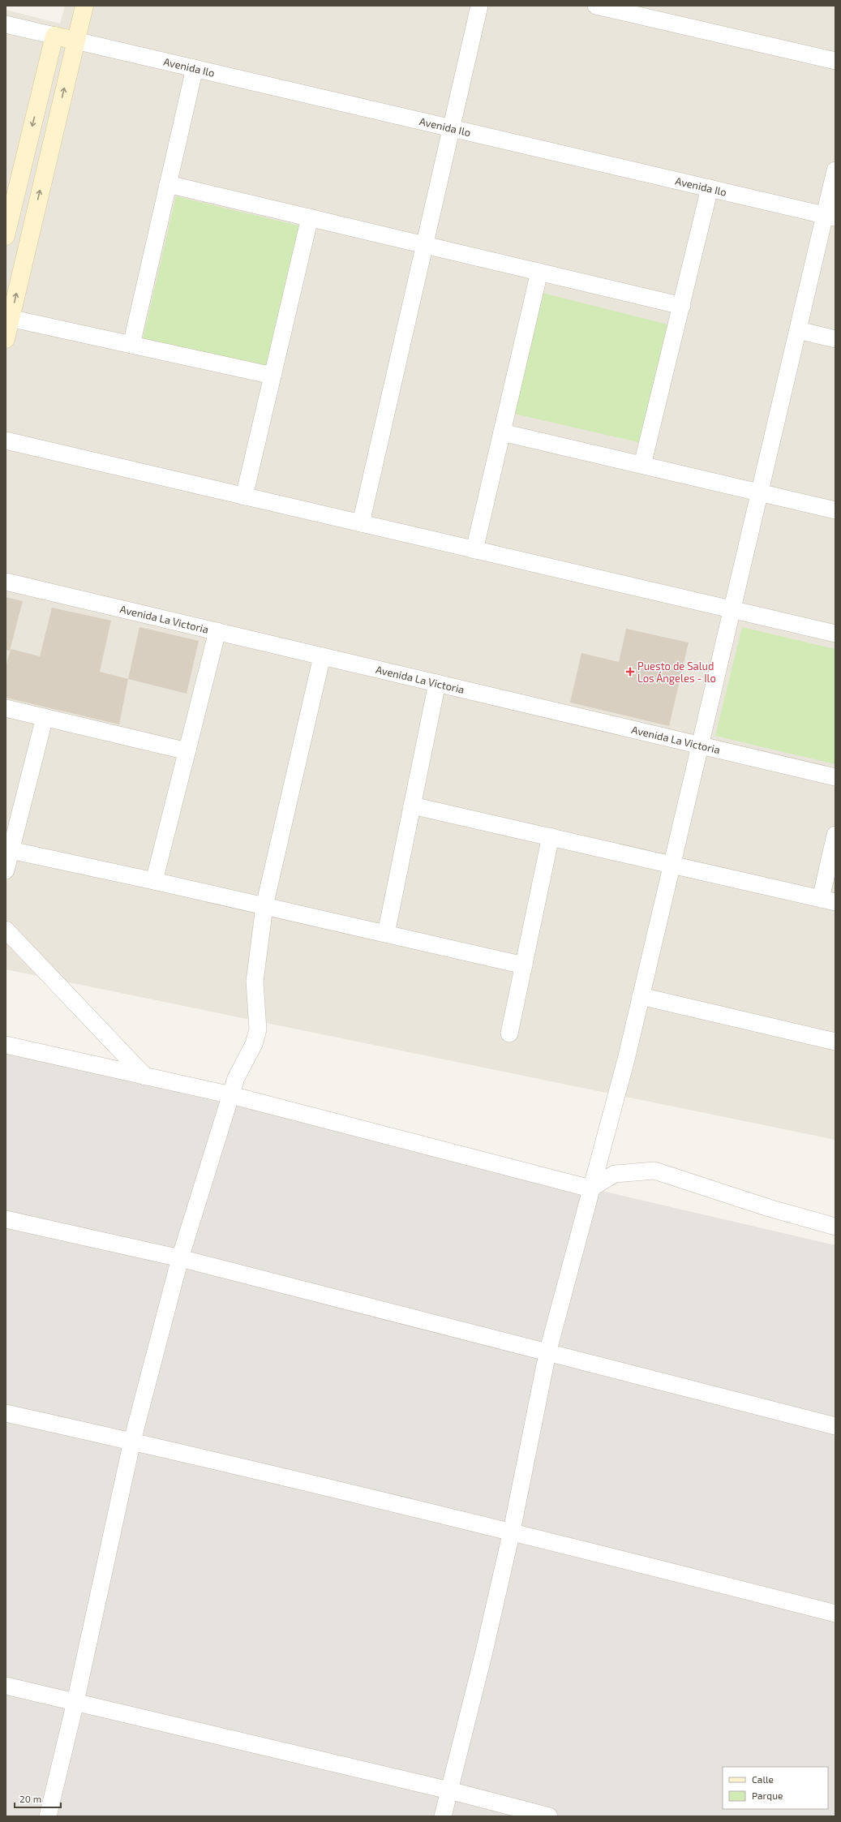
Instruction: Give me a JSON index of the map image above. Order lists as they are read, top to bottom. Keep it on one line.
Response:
{"streets":{"street":["Avenida Ilo","Avenida La Victoria"]},"places":{"health":["Puesto de Salud Los Ángeles - Ilo"]},"legend":["Calle","Parque"],"scale_bar":"20 m"}
